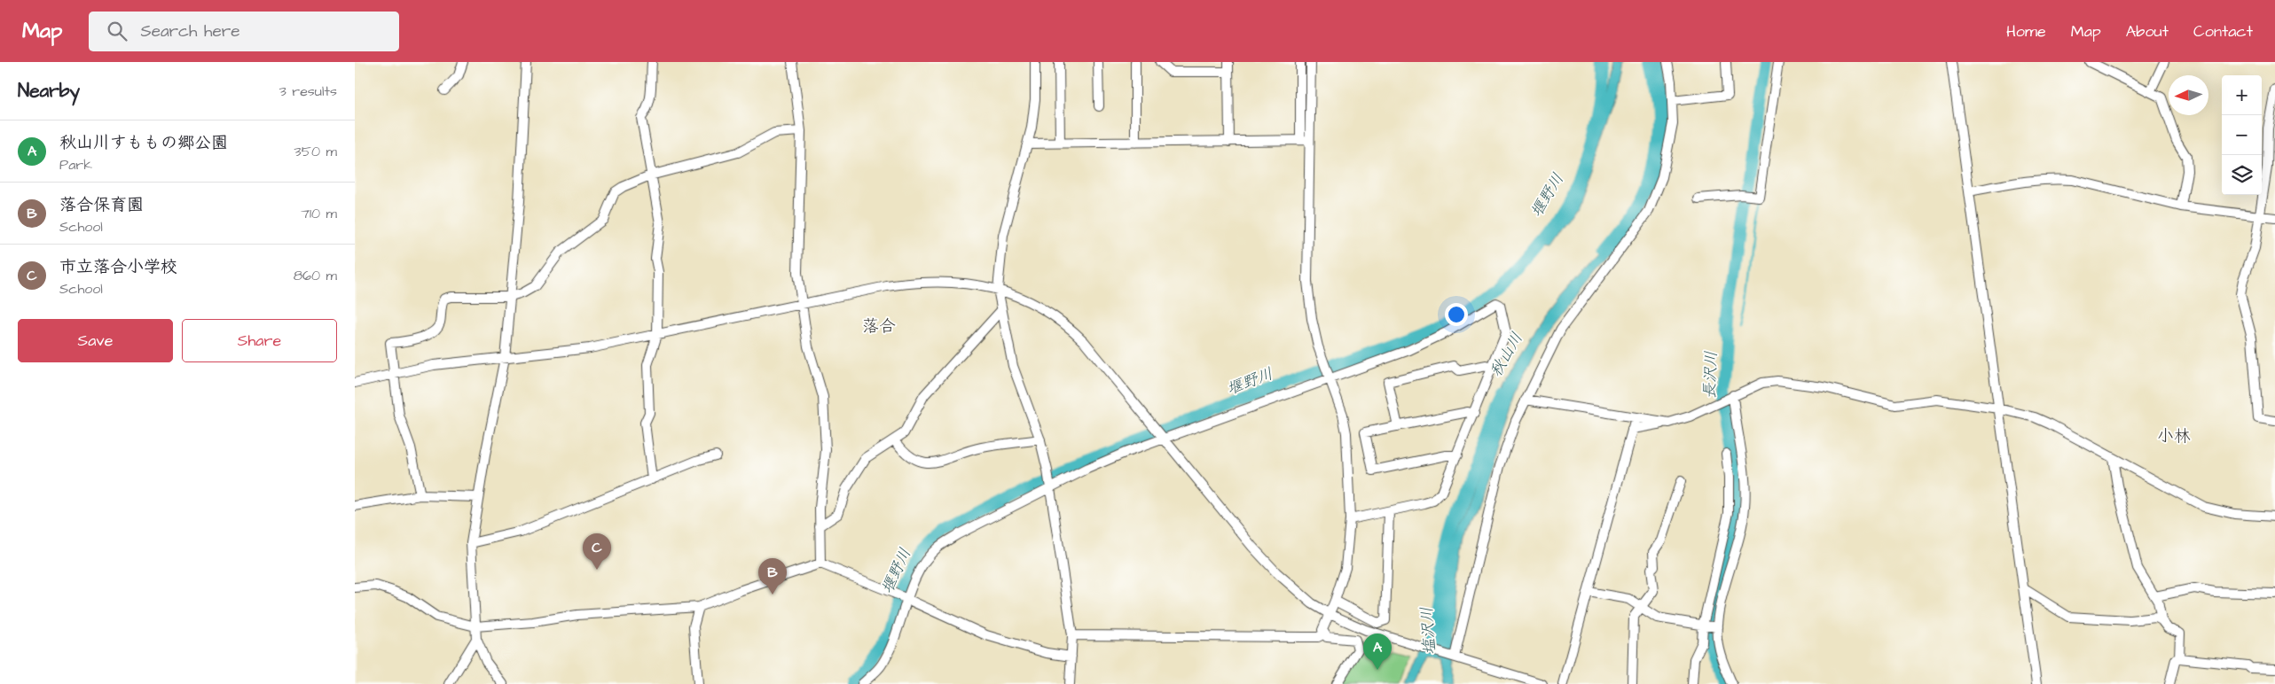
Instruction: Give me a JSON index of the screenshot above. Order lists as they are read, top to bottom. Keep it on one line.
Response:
{"districts":["落合","小林"],"water":["堰野川","秋山川","長沢川","塩沢川"],"north":"left","page":{"header":"Map","search":"Search here","nav":["Home","Map","About","Contact"],"heading":["Nearby","3 results"],"map_buttons":["+","−"],"list":[{"mark":"A","name":"秋山川すももの郷公園","note":"Park","value":"350 m"},{"mark":"B","name":"落合保育園","note":"School","value":"710 m"},{"mark":"C","name":"市立落合小学校","note":"School","value":"860 m"}],"buttons":["Save","Share"],"pins":["C","B","A"]}}
